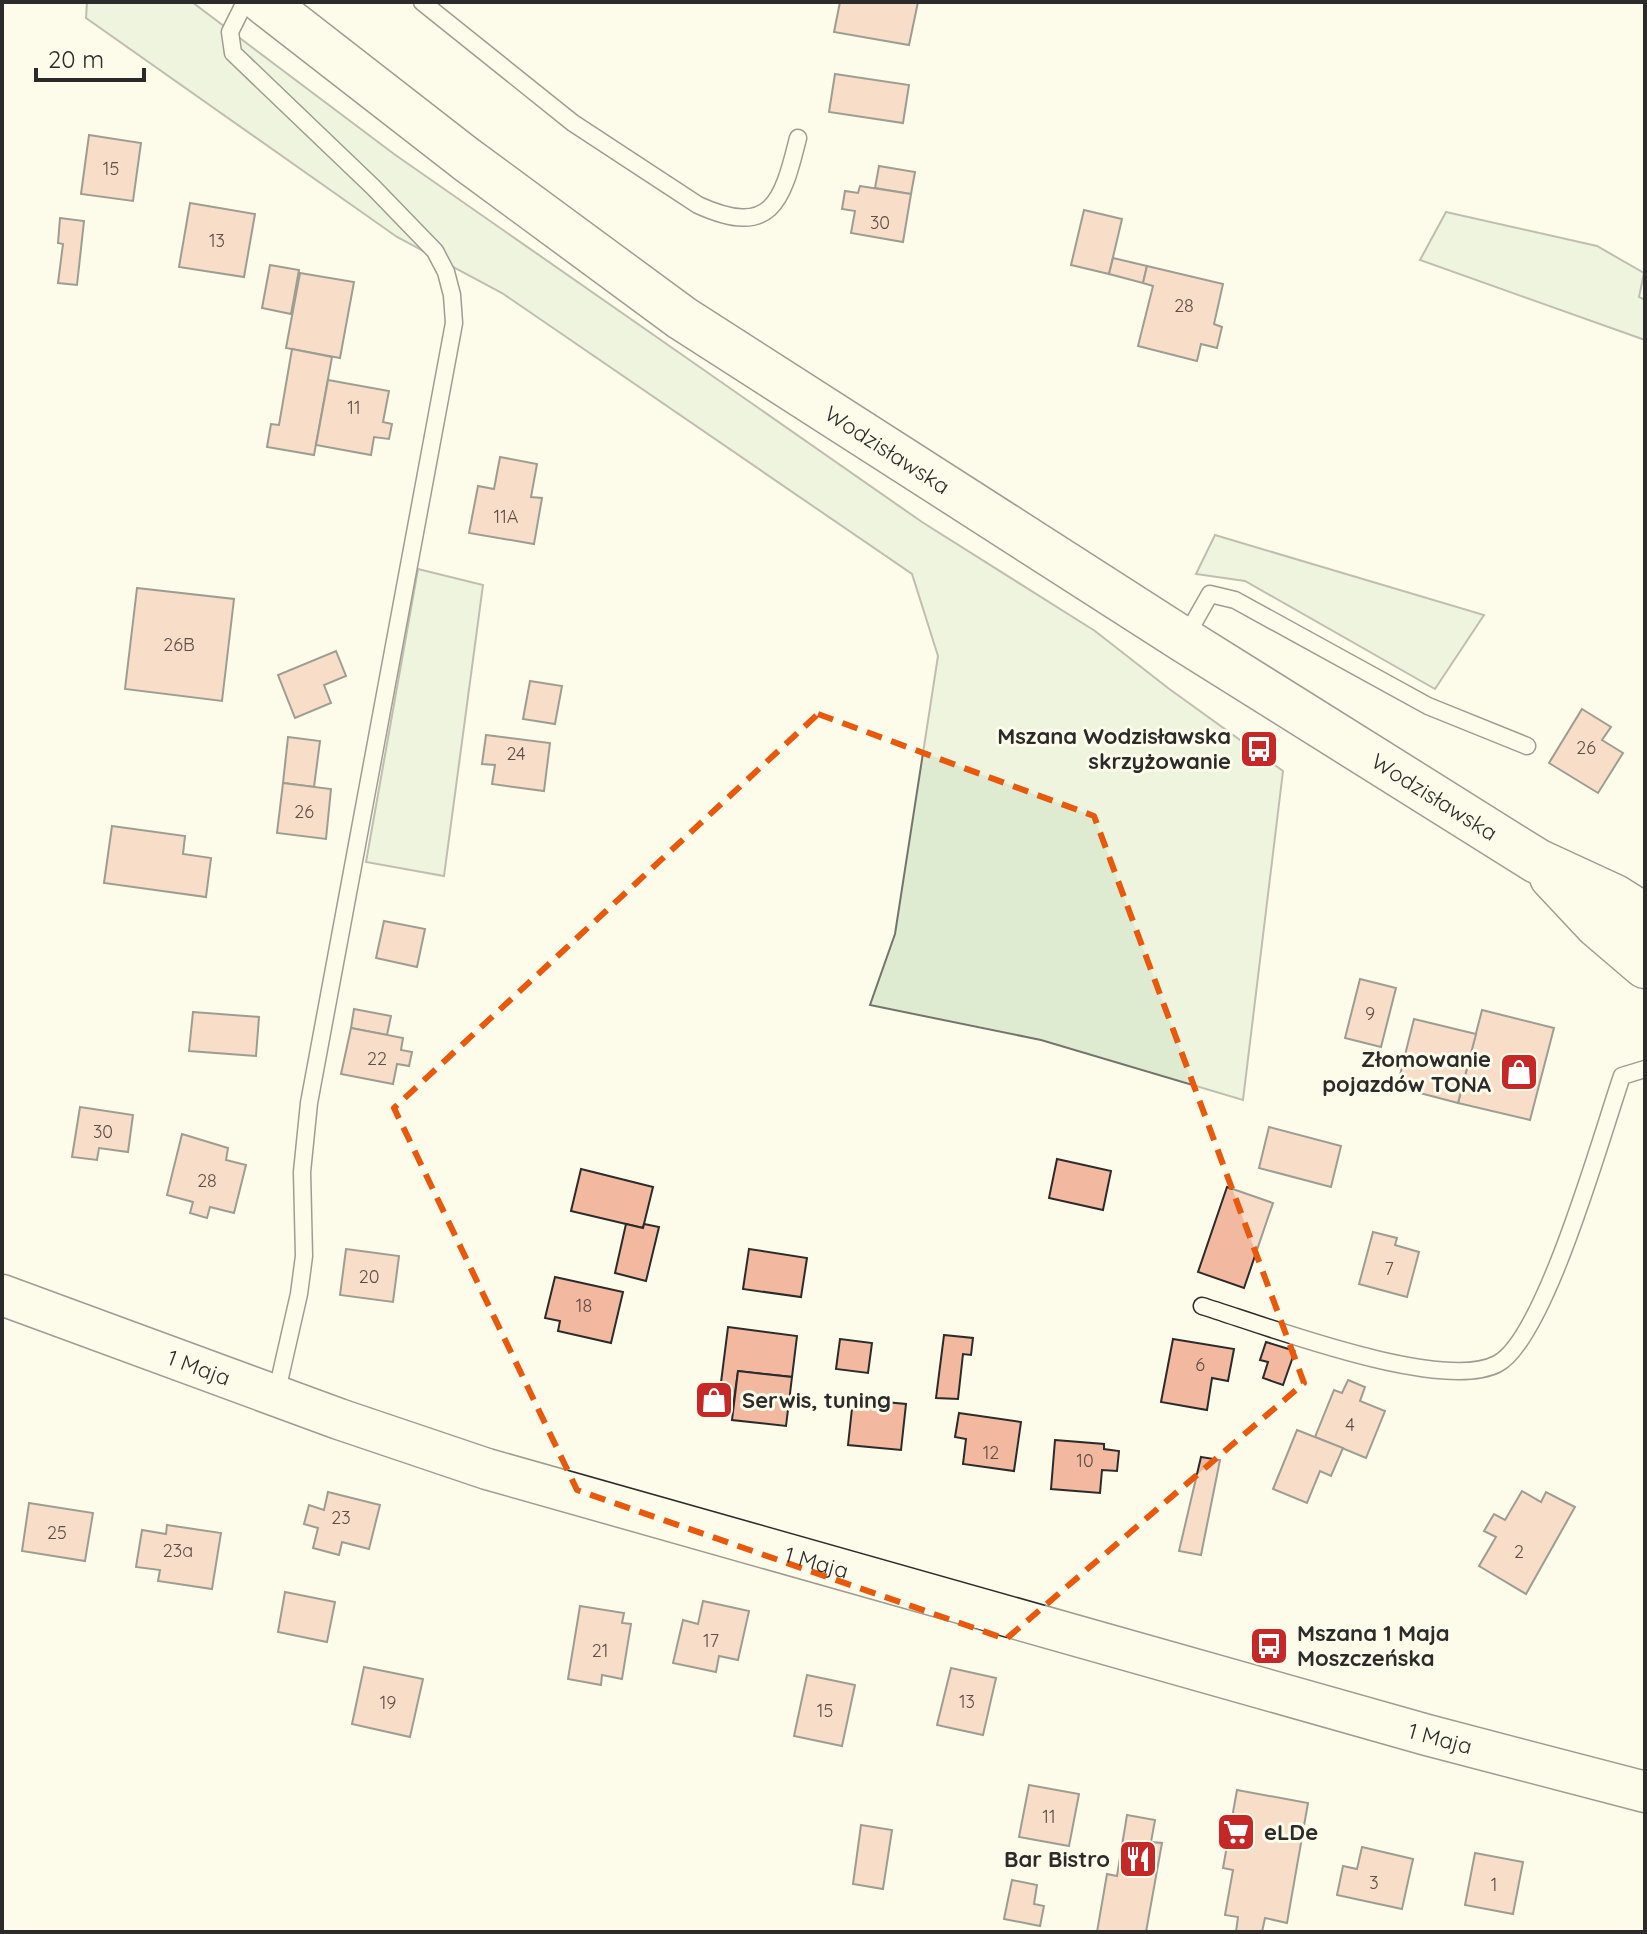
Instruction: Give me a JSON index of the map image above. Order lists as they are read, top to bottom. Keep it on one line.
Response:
{"streets":{"main road":["Wodzisławska"],"street":["1 Maja"]},"places":{"bus stop":["Mszana Wodzisławska skrzyżowanie","Mszana 1 Maja Moszczeńska"],"shop":["Złomowanie pojazdów TONA","Serwis, tuning"],"supermarket":["eLDe"],"restaurant":["Bar Bistro"]},"house_numbers":["15","30","13","28","11","11A","26B","26","24","26","9","22","30","28","7","20","18","6","4","12","10","23","25","23a","2","17","21","13","19","15","11","3","1"],"scale_bar":"20 m"}
